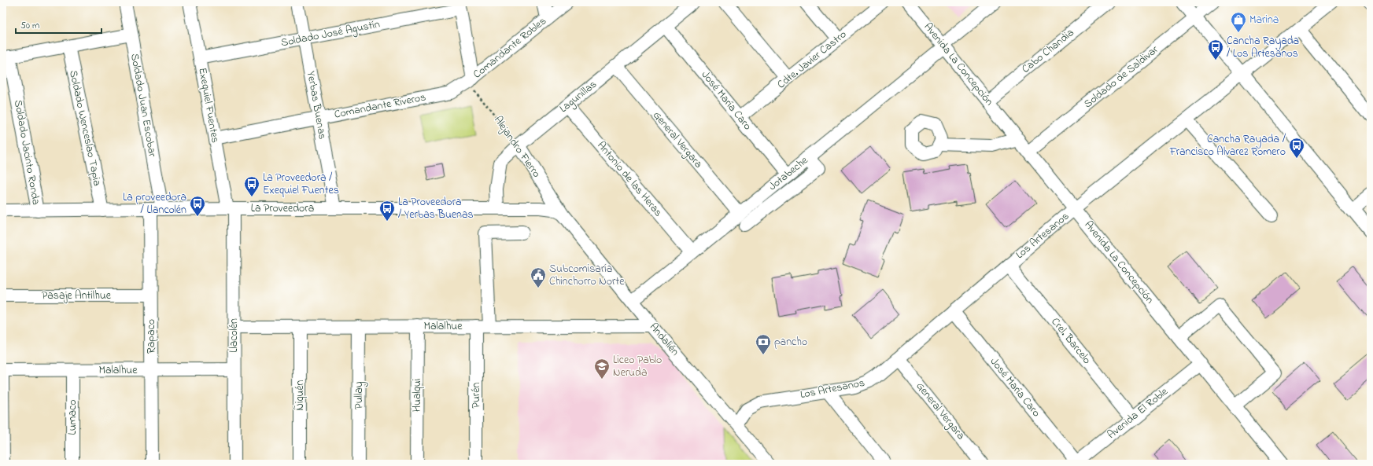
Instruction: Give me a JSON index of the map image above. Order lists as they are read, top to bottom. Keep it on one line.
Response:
{"streets":{"street":["Soldado José Agustín","Comandante Robles","Cabo Chandia","Cdte. Javier Castro","Avenida La Concepción","Soldado de Saldivar","Lagunillas","José María Caro","Soldado Juan Escobar","Exequiel Fuentes","Yerbas Buenas","Comandante Riveros","Soldado Wenceslao Tapia","General Vergara","Alejandro Fierro","Soldado Jacinto Ronda","Jotabeche","Antonio de las Heras","La Proveedora","Los Artesanos","Pasaje Antilhue","Malalhue","Llacolén","Rapaco","Andalién","Crel. Barcelo","Ñiquén","Pullay","Hualqui","Purén","Avenida El Roble","Lumaco"]},"crossings":[["Soldado José Agustín","Exequiel Fuentes"],["Soldado José Agustín","Yerbas Buenas"],["Comandante Robles","Comandante Riveros"],["Comandante Robles","Alejandro Fierro"],["Cabo Chandia","Avenida La Concepción"],["Cdte. Javier Castro","José María Caro"],["Avenida La Concepción","Soldado de Saldivar"],["Avenida La Concepción","Jotabeche"],["Avenida La Concepción","Los Artesanos"],["Avenida La Concepción","Avenida El Roble"],["Lagunillas","José María Caro"],["Lagunillas","General Vergara"],["Lagunillas","Alejandro Fierro"],["Lagunillas","Antonio de las Heras"],["Lagunillas","La Proveedora"],["José María Caro","Jotabeche"],["José María Caro","Los Artesanos"],["José María Caro","Avenida El Roble"],["Soldado Juan Escobar","La Proveedora"],["Soldado Juan Escobar","Rapaco"],["Exequiel Fuentes","Comandante Riveros"],["Exequiel Fuentes","La Proveedora"],["Exequiel Fuentes","Llacolén"],["Yerbas Buenas","Comandante Riveros"],["Yerbas Buenas","La Proveedora"],["Comandante Riveros","Alejandro Fierro"],["Soldado Wenceslao Tapia","La Proveedora"],["General Vergara","Jotabeche"],["General Vergara","Los Artesanos"],["Alejandro Fierro","La Proveedora"],["Alejandro Fierro","Andalién"],["Soldado Jacinto Ronda","La Proveedora"],["Jotabeche","Antonio de las Heras"],["Jotabeche","Andalién"],["La Proveedora","Llacolén"],["La Proveedora","Rapaco"],["La Proveedora","Andalién"],["Los Artesanos","Andalién"],["Los Artesanos","Crel. Barcelo"],["Pasaje Antilhue","Rapaco"],["Malalhue","Llacolén"],["Malalhue","Rapaco"],["Malalhue","Andalién"],["Malalhue","Ñiquén"],["Malalhue","Pullay"],["Malalhue","Hualqui"],["Malalhue","Purén"],["Malalhue","Lumaco"],["Crel. Barcelo","Avenida El Roble"]],"places":{"shop":["Marina"],"bus stop":["Cancha Rayada / Los Artesanos","Cancha Rayada / Francisco Alvarez Romero","La Proveedora / Exequiel Fuentes","La proveedora / Llancolén","La Proveedora / Yerbas Buenas"],"public building":["Subcomisaría Chinchorro Norte"],"bank":["pancho"],"school or university":["Liceo Pablo Neruda"]},"scale_bar":"50 m"}
